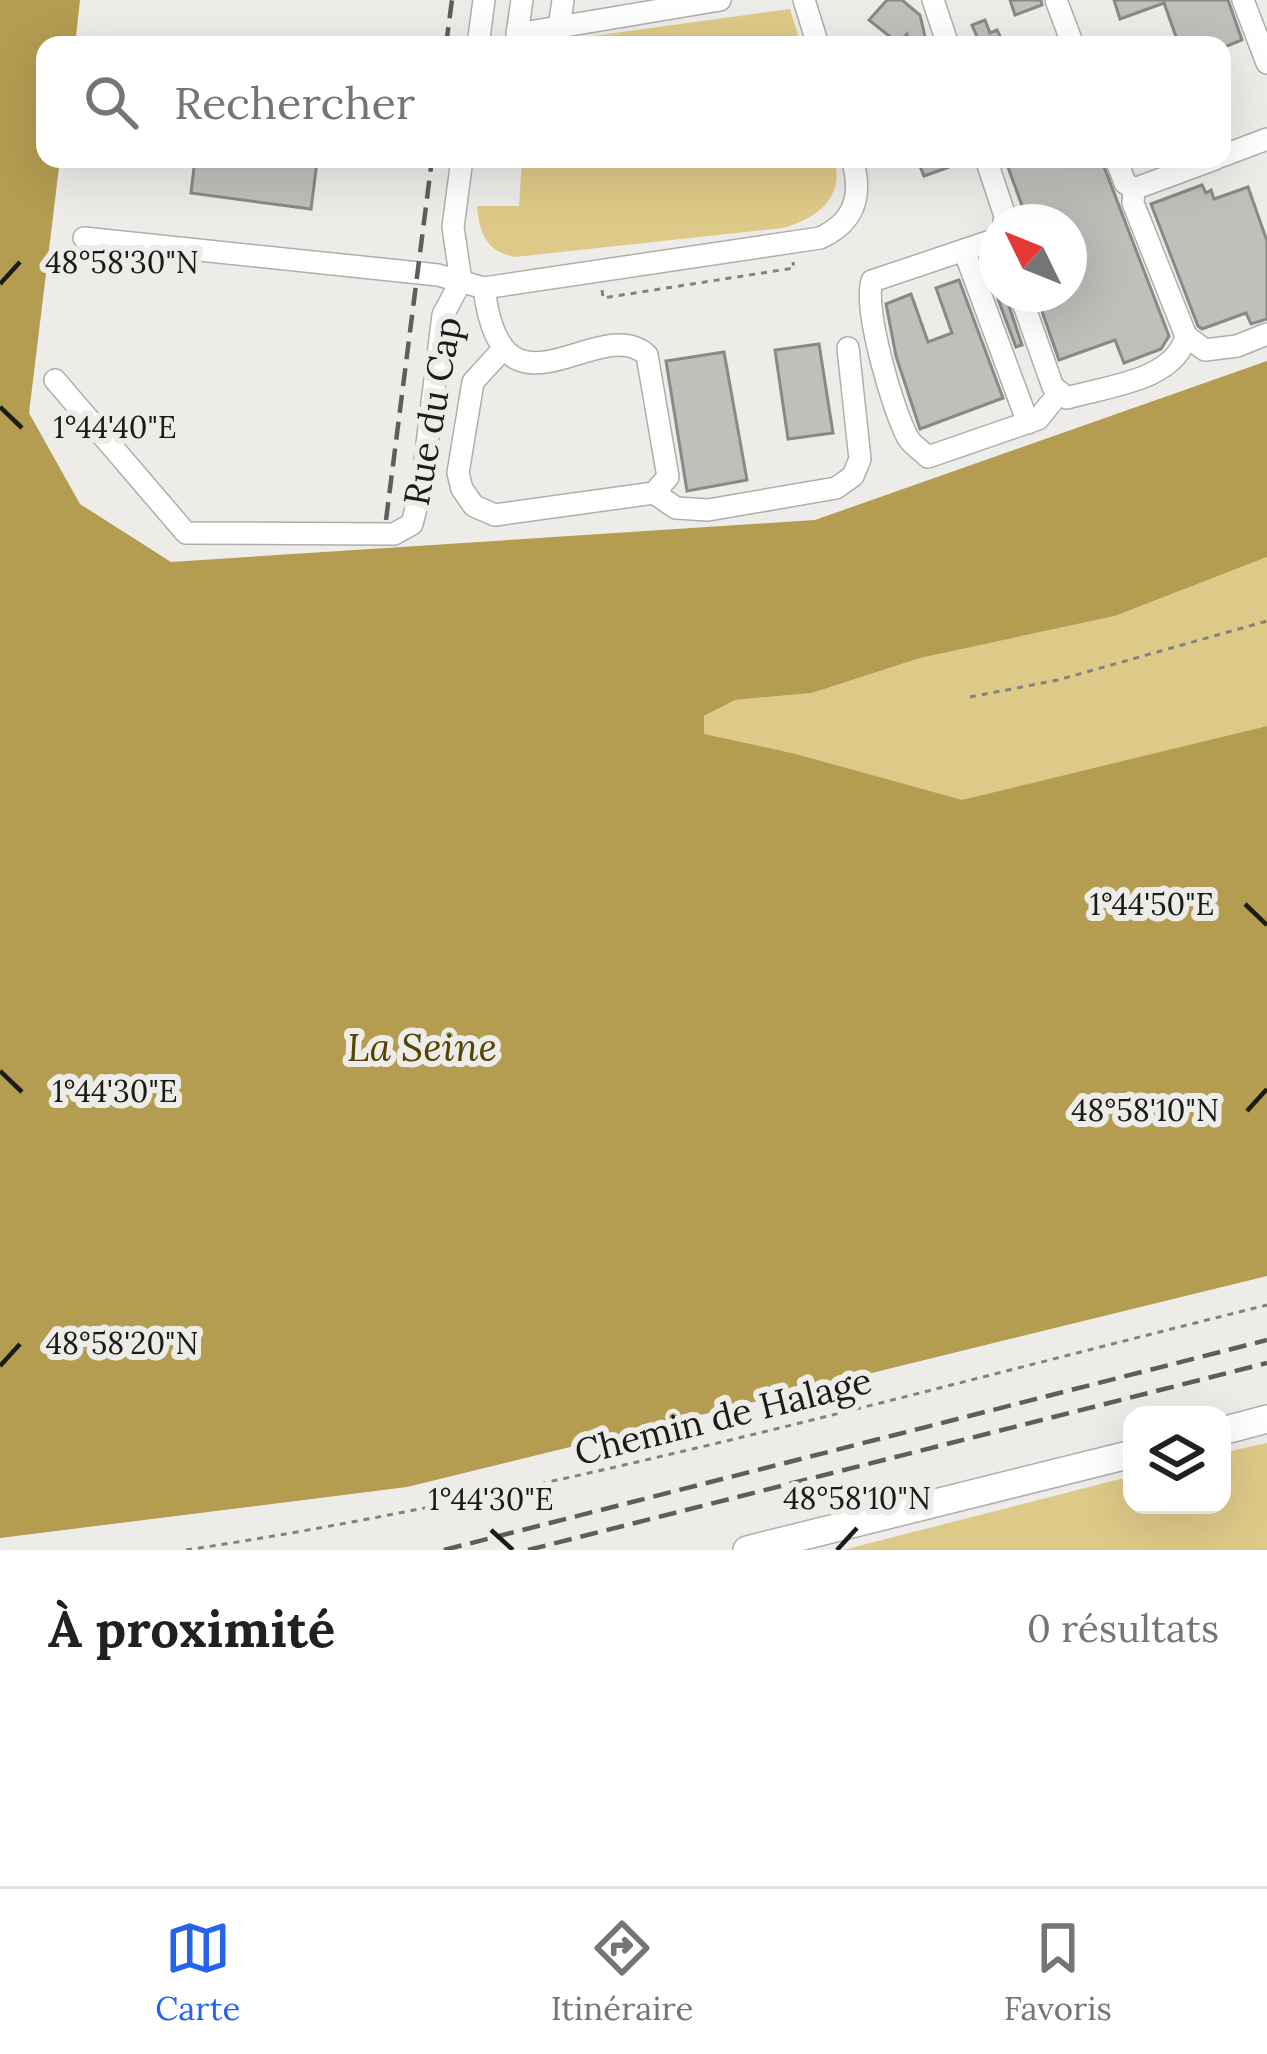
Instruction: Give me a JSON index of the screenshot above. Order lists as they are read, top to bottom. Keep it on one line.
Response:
{"streets":{"street":["Rue du Cap"],"path":["Chemin de Halage"]},"water":["La Seine"],"north":"top left","page":{"search":"Rechercher","heading":["À proximité","0 résultats"],"nav":["Carte","Itinéraire","Favoris"]},"coordinates":["48°58'30\"N","1°44'40\"E","1°44'50\"E","1°44'30\"E","48°58'10\"N","48°58'20\"N"]}
